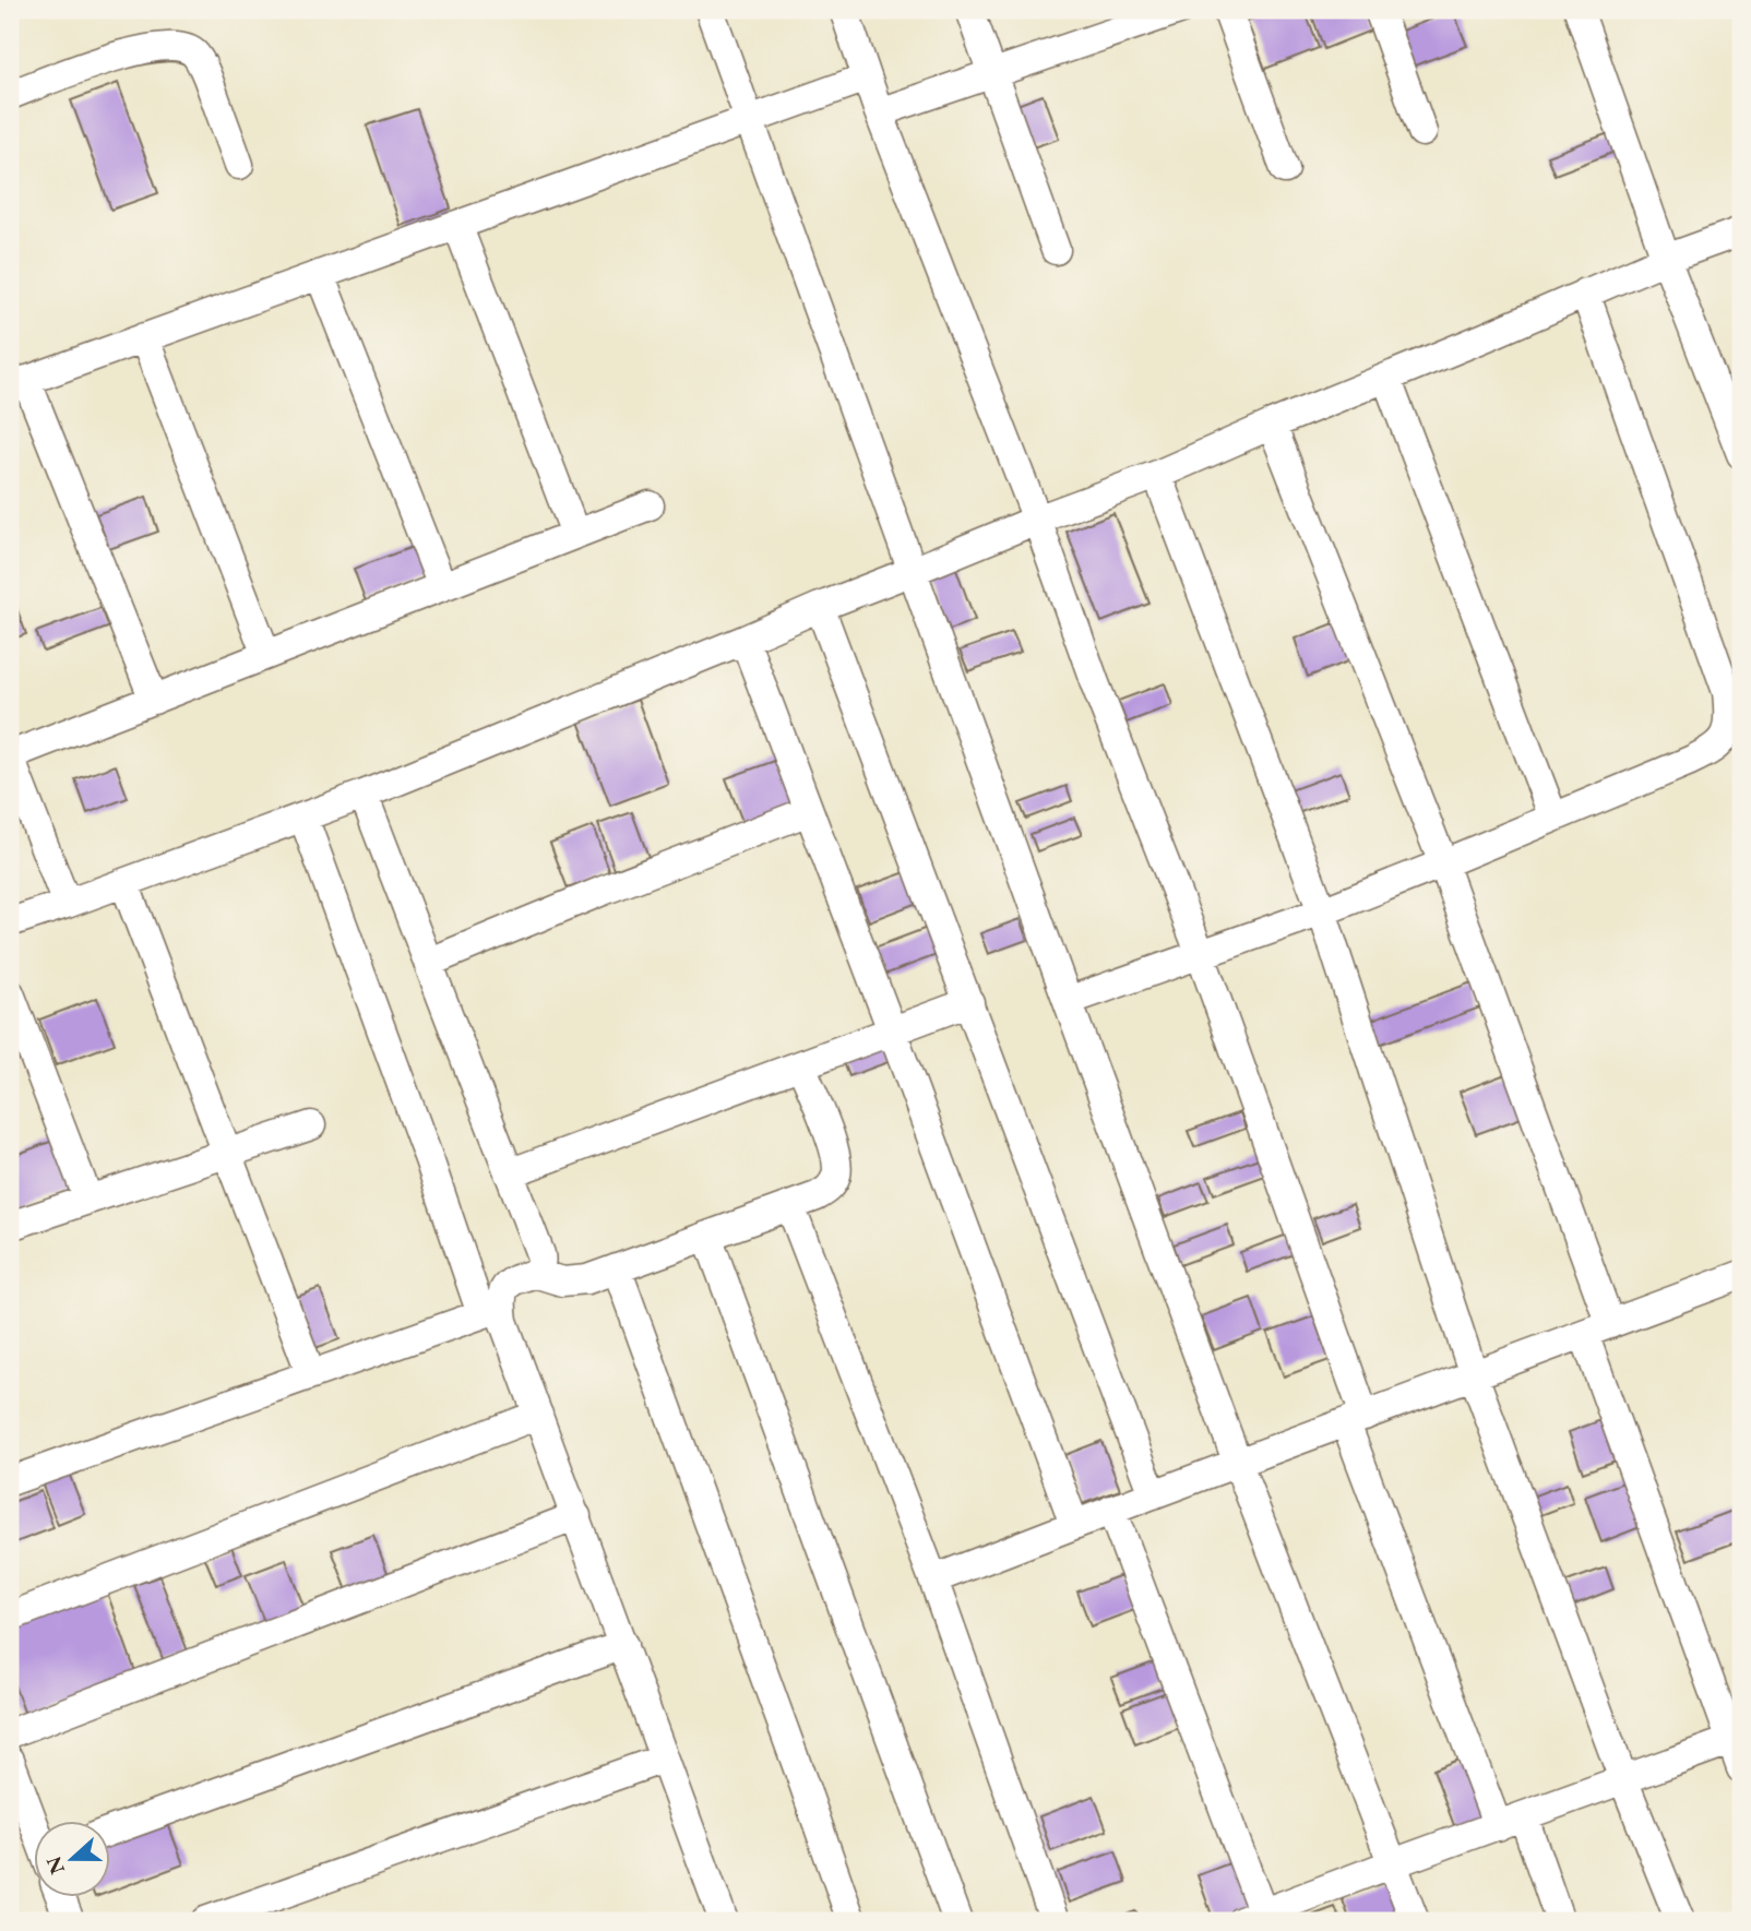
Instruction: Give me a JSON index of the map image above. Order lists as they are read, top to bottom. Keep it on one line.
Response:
{"north":"left"}
